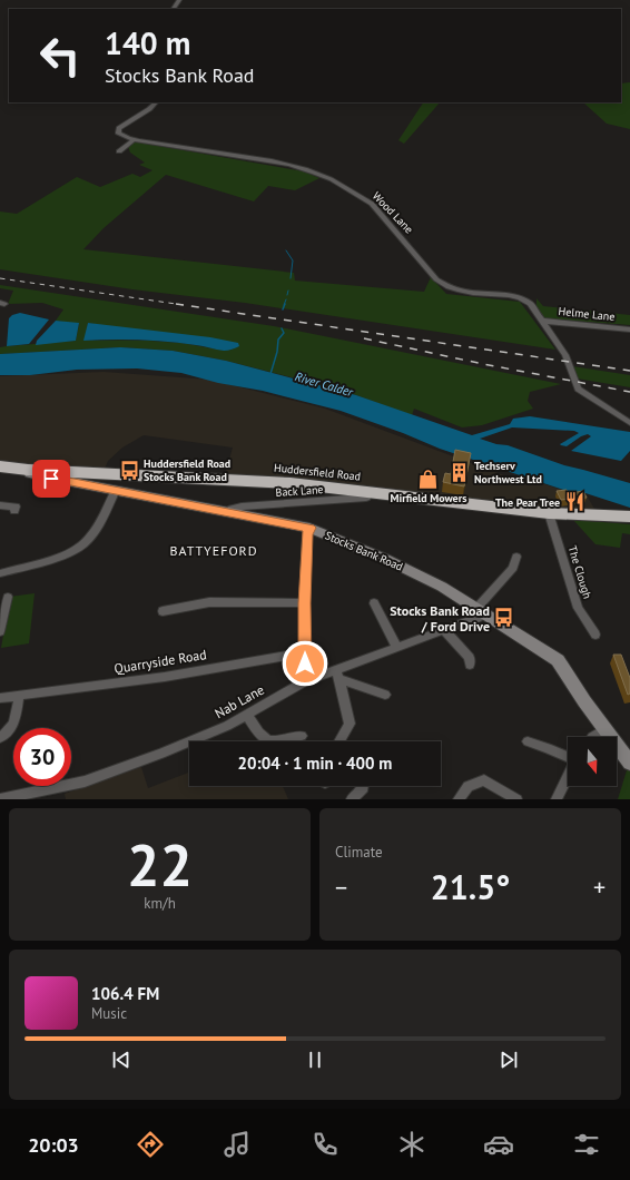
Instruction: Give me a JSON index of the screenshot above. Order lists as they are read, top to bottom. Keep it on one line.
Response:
{"streets":{"highway":["Huddersfield Road"],"street":["Wood Lane","Helme Lane","Back Lane","Stocks Bank Road","The Clough","Quarryside Road","Nab Lane"]},"crossings":[["Wood Lane","Helme Lane"],["Huddersfield Road","Back Lane"],["Huddersfield Road","Stocks Bank Road"],["Huddersfield Road","The Clough"],["Back Lane","Stocks Bank Road"],["Stocks Bank Road","Nab Lane"]],"districts":["BATTYEFORD"],"water":["River Calder"],"places":{"bus stop":["Huddersfield Road Stocks Bank Road","Stocks Bank Road / Ford Drive"],"building":["Techserv Northwest Ltd"],"shop":["Mirfield Mowers"],"restaurant":["The Pear Tree"]},"north":"bottom","page":{"turn":["140 m","Stocks Bank Road"],"limit":"30","trip":"20:04 · 1 min · 400 m","tile":[["22","km/h"],"Climate"],"heat":["−","21.5°","+"],"song":["106.4 FM","Music"],"tabs":"20:03"}}
